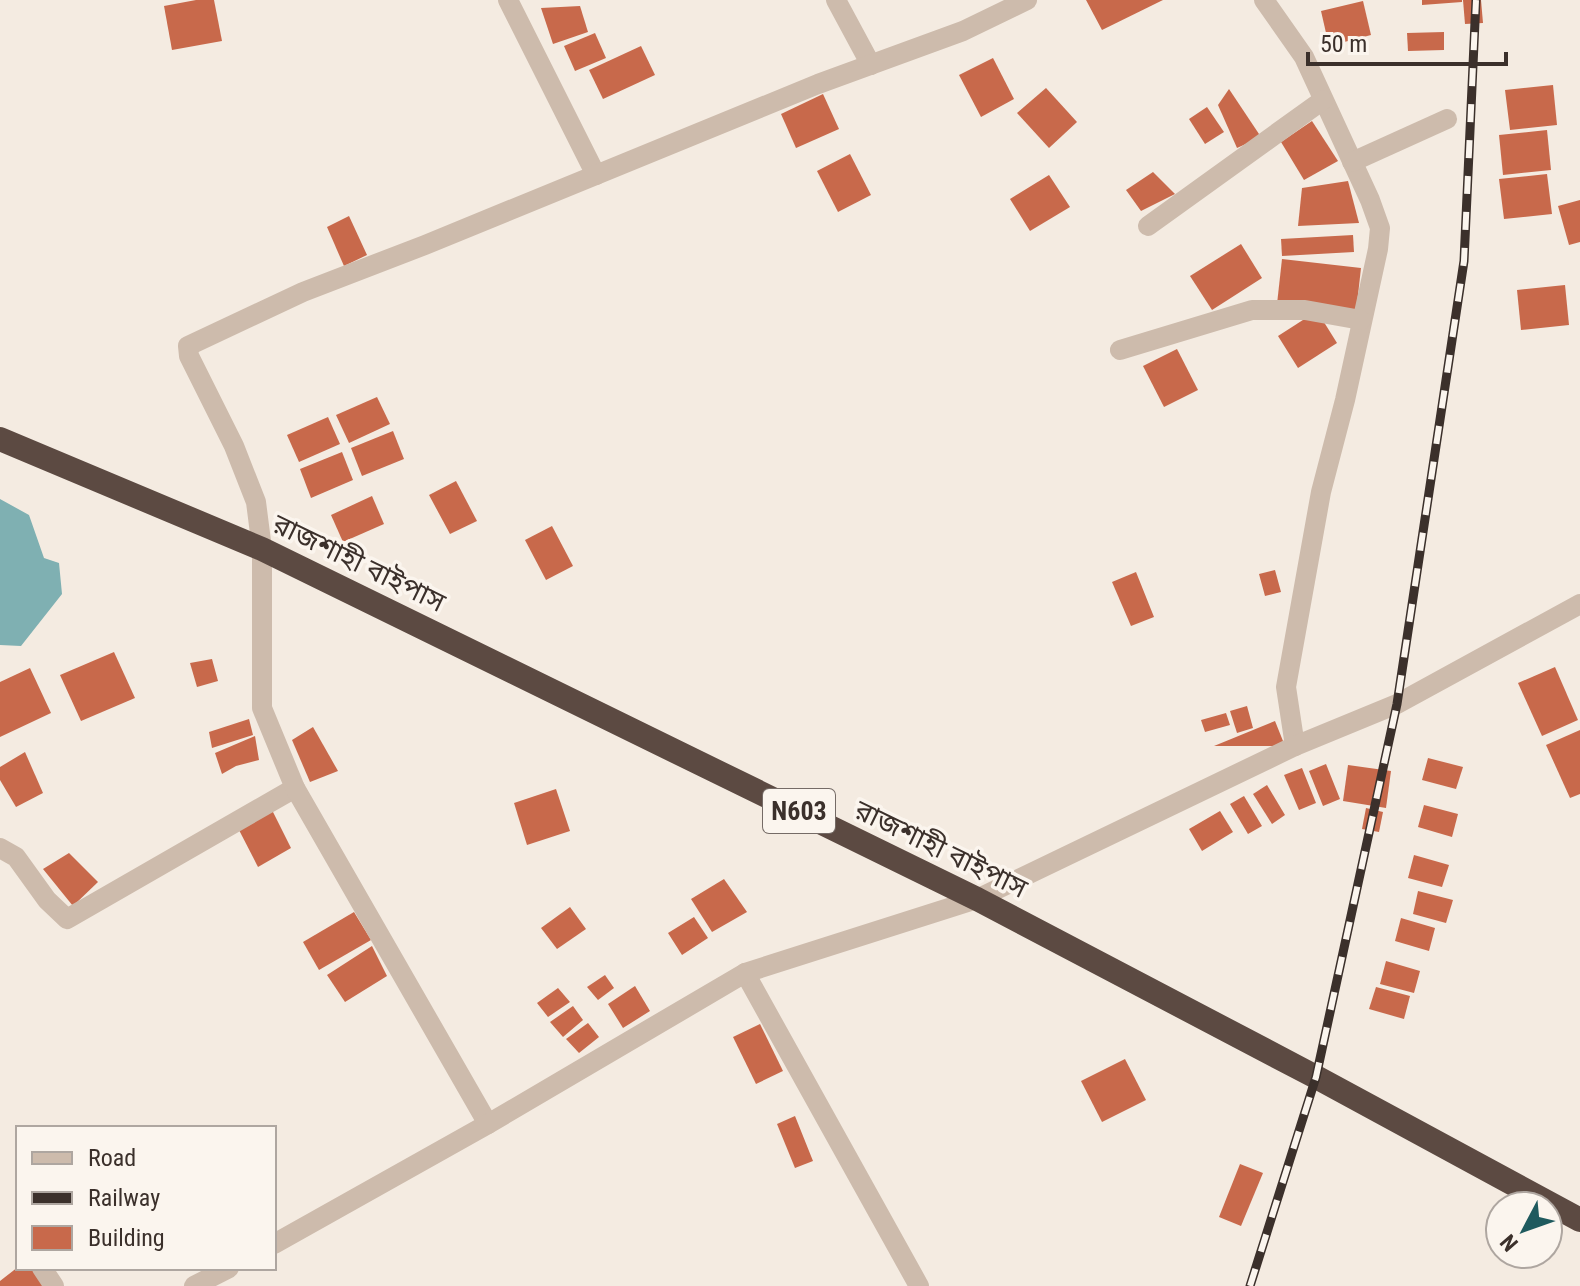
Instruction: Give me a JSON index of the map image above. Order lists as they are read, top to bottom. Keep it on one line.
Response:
{"streets":{"highway":["রাজশাহী বাইপাস","N603"]},"legend":["Road","Railway","Building"],"scale_bar":"50 m","north":"bottom left"}
